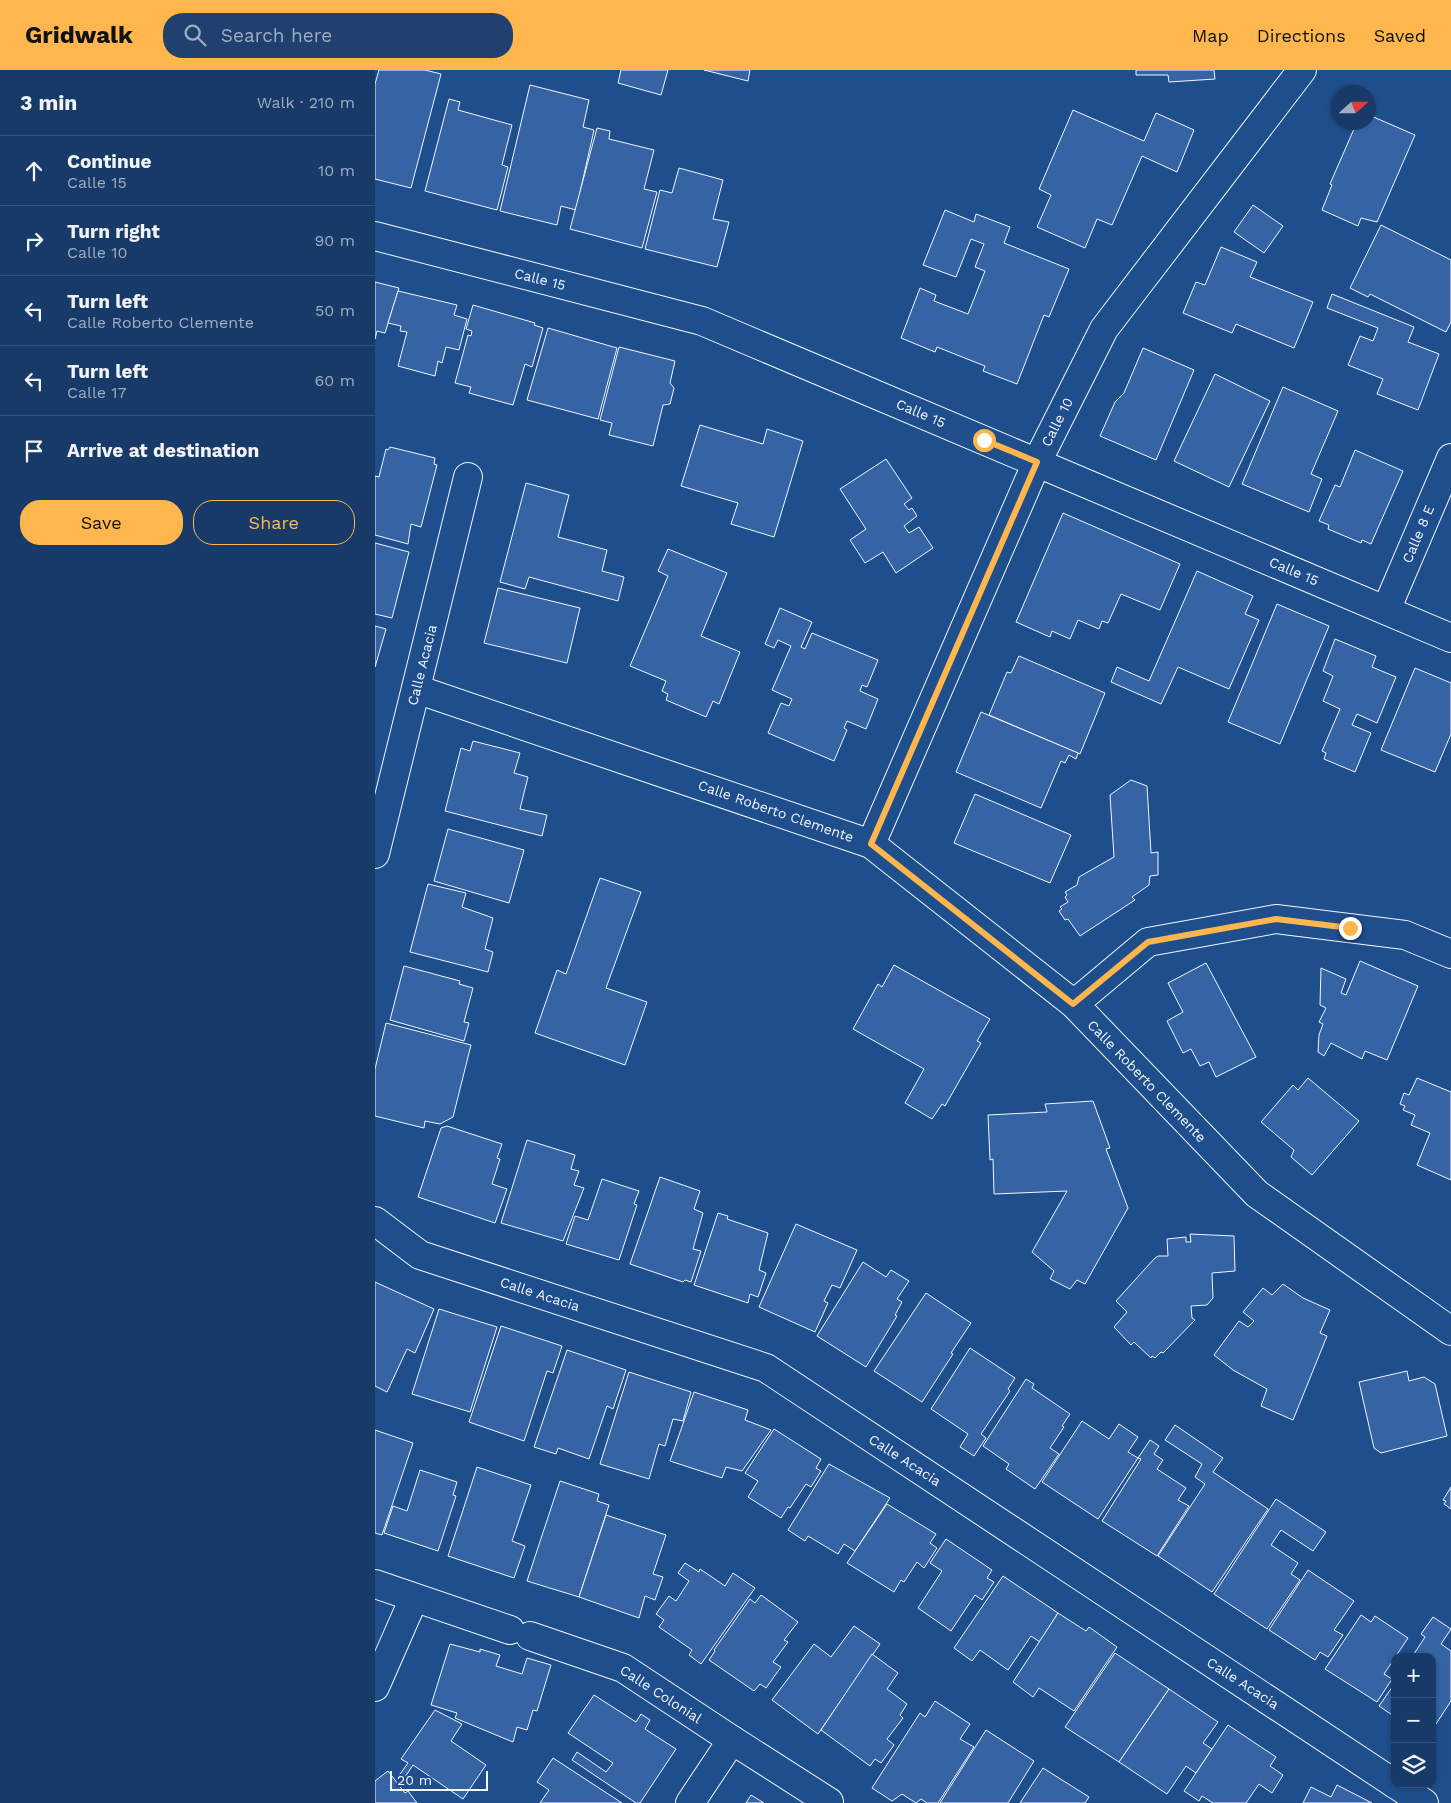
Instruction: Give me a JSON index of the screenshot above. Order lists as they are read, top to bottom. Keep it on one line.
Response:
{"streets":{"street":["Calle 15","Calle 10","Calle 8 E","Calle Acacia","Calle Roberto Clemente","Calle Colonial"]},"crossings":[["Calle 15","Calle 10"],["Calle 15","Calle 8 E"],["Calle 10","Calle Roberto Clemente"],["Calle Acacia","Calle Roberto Clemente"]],"scale_bar":"20 m","north":"right","page":{"header":"Gridwalk","search":"Search here","nav":["Map","Directions","Saved"],"heading":["3 min","Walk · 210 m"],"list":[["Continue","Calle 15","10 m"],["Turn right","Calle 10","90 m"],["Turn left","Calle Roberto Clemente","50 m"],["Turn left","Calle 17","60 m"],"Arrive at destination"],"buttons":["Save","Share"],"map_buttons":["+","−"],"scale":"20 m"}}
